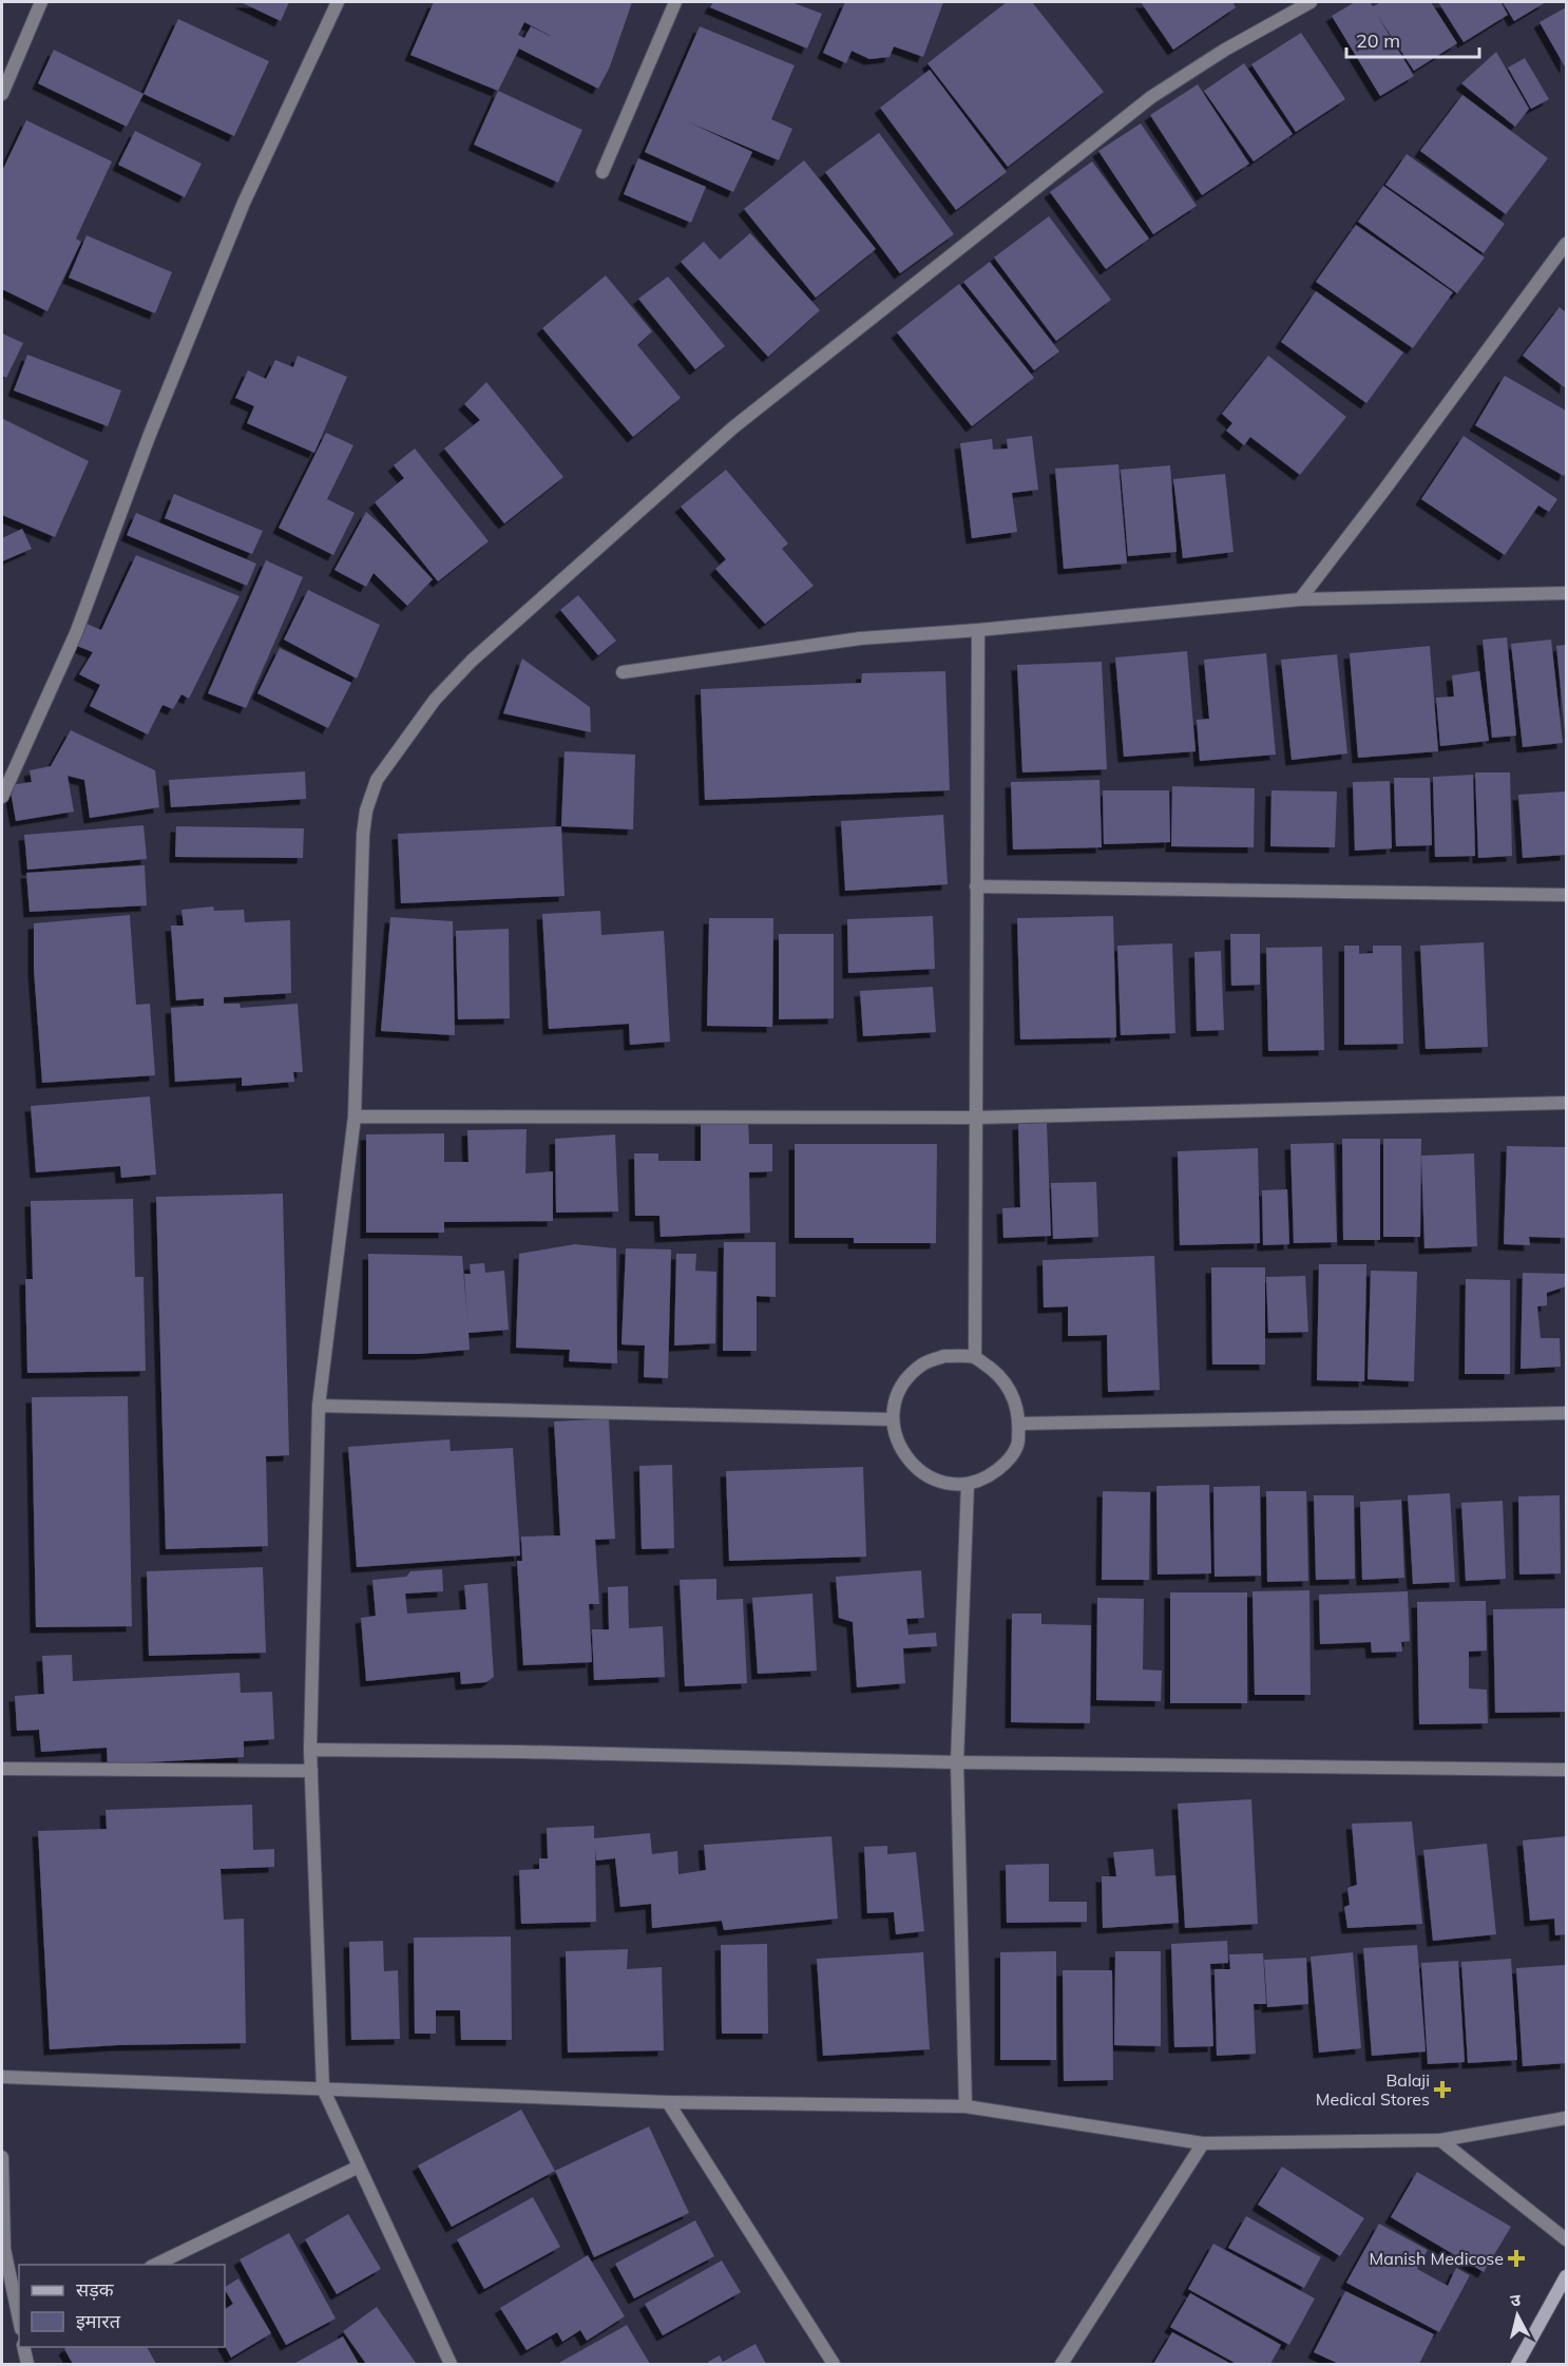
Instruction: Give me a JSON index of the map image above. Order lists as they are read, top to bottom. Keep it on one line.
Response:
{"places":{"health":["Balaji Medical Stores","Manish Medicose"]},"legend":["सड़क","इमारत"],"scale_bar":"20 m","north":"top"}
